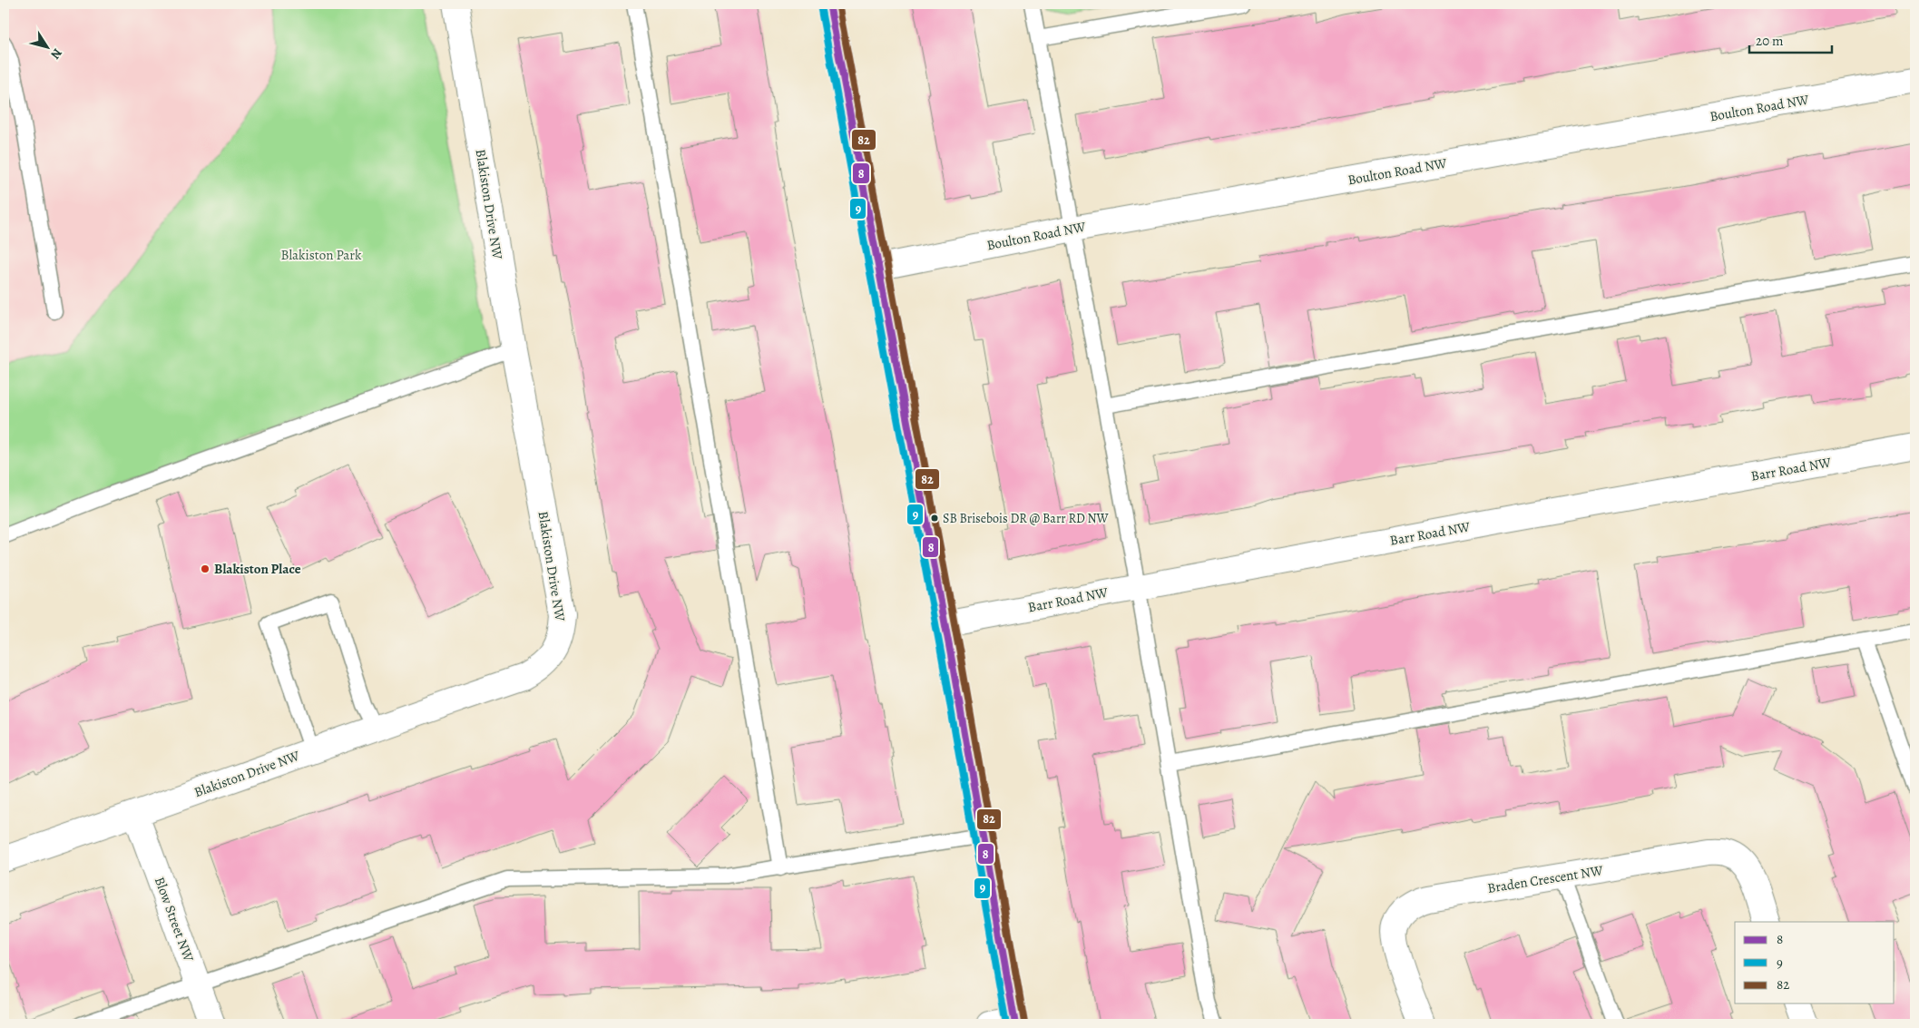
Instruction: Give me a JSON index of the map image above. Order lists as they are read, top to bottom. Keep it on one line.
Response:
{"streets":{"street":["Boulton Road NW","Blakiston Drive NW","Barr Road NW","Braden Crescent NW","Blow Street NW"]},"crossings":[["Blakiston Drive NW","Blow Street NW"]],"parks":["Blakiston Park"],"places":["SB Brisebois DR @ Barr RD NW","Blakiston Place"],"lines":["transit line 8","transit line 82","transit line 9"],"legend":["8","9","82"],"scale_bar":"20 m","north":"bottom right"}
